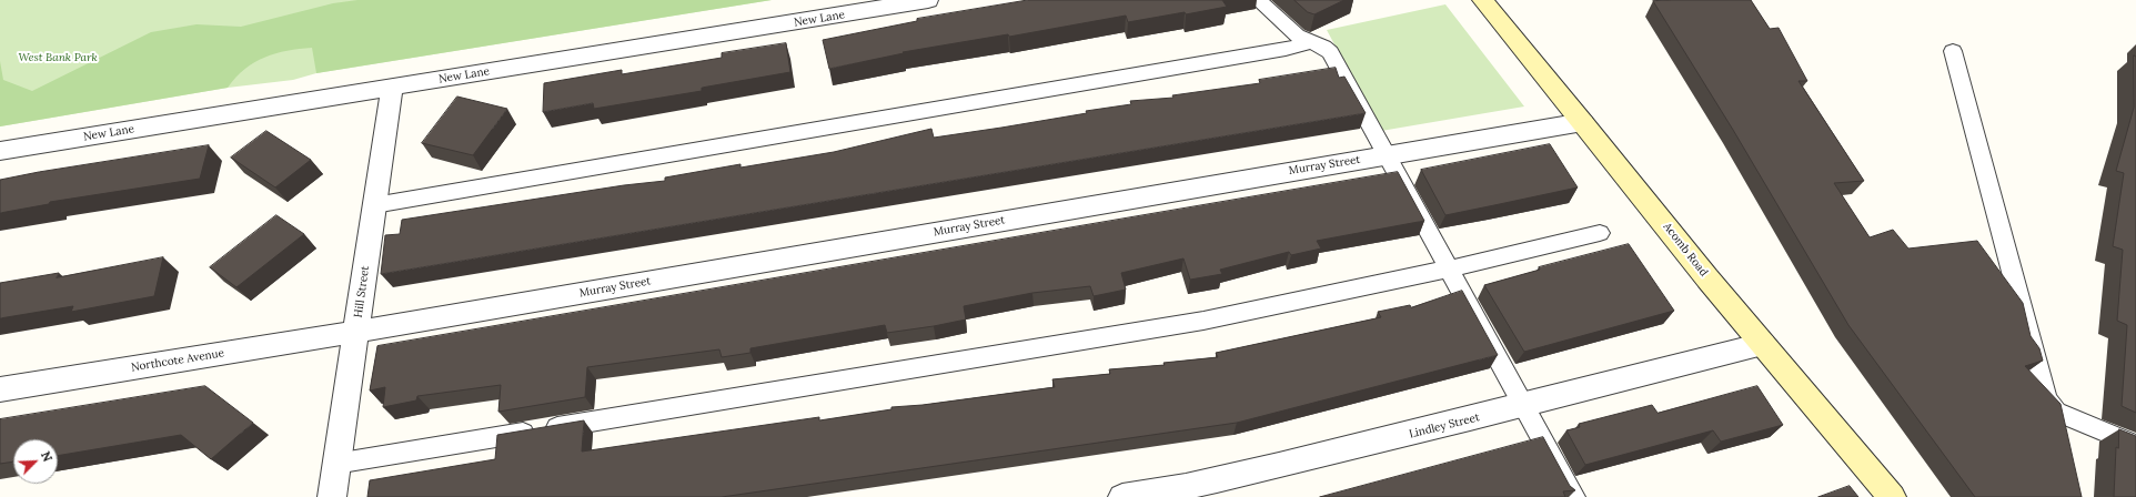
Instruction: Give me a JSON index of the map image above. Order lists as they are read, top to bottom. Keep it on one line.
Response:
{"streets":{"main road":["Acomb Road"],"street":["New Lane","Murray Street","Hill Street","Northcote Avenue","Lindley Street"]},"crossings":[["New Lane","Hill Street"],["Murray Street","Acomb Road"],["Murray Street","Hill Street"],["Murray Street","Northcote Avenue"],["Acomb Road","Lindley Street"],["Hill Street","Northcote Avenue"]],"parks":["West Bank Park"],"north":"top right"}
